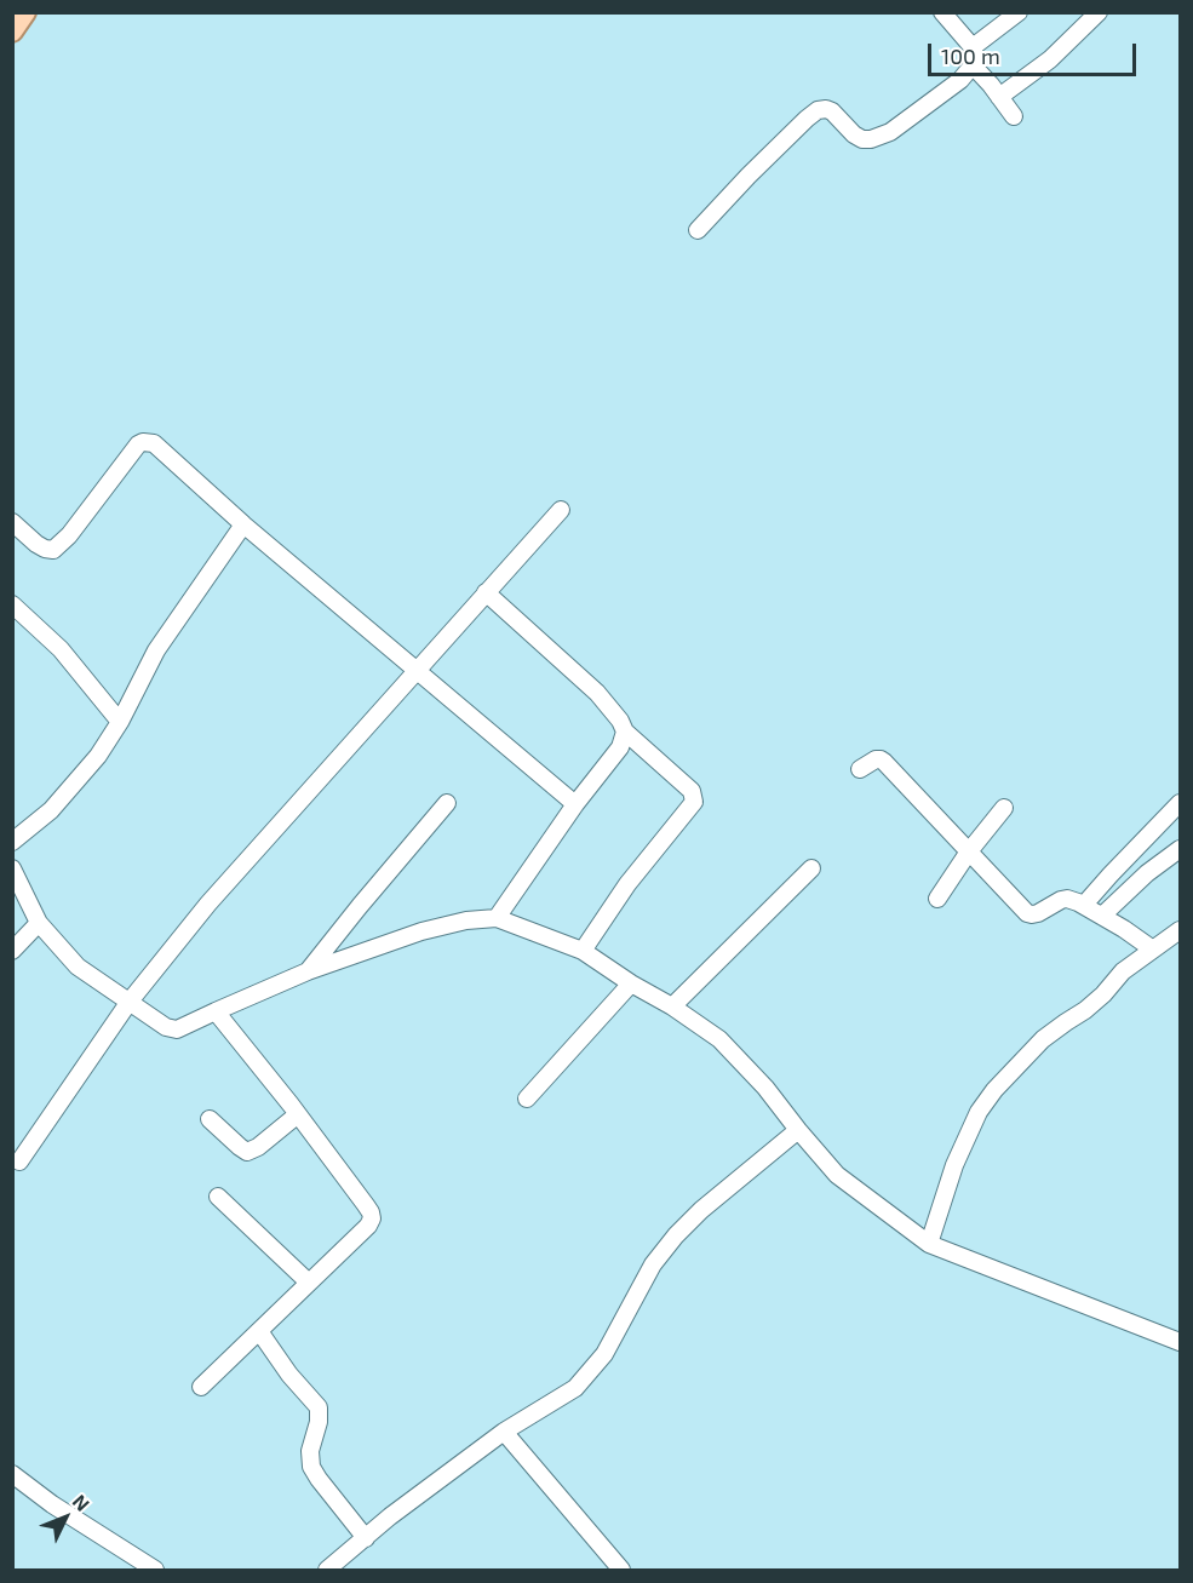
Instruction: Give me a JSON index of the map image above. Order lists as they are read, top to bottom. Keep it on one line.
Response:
{"scale_bar":"100 m","north":"top right"}
